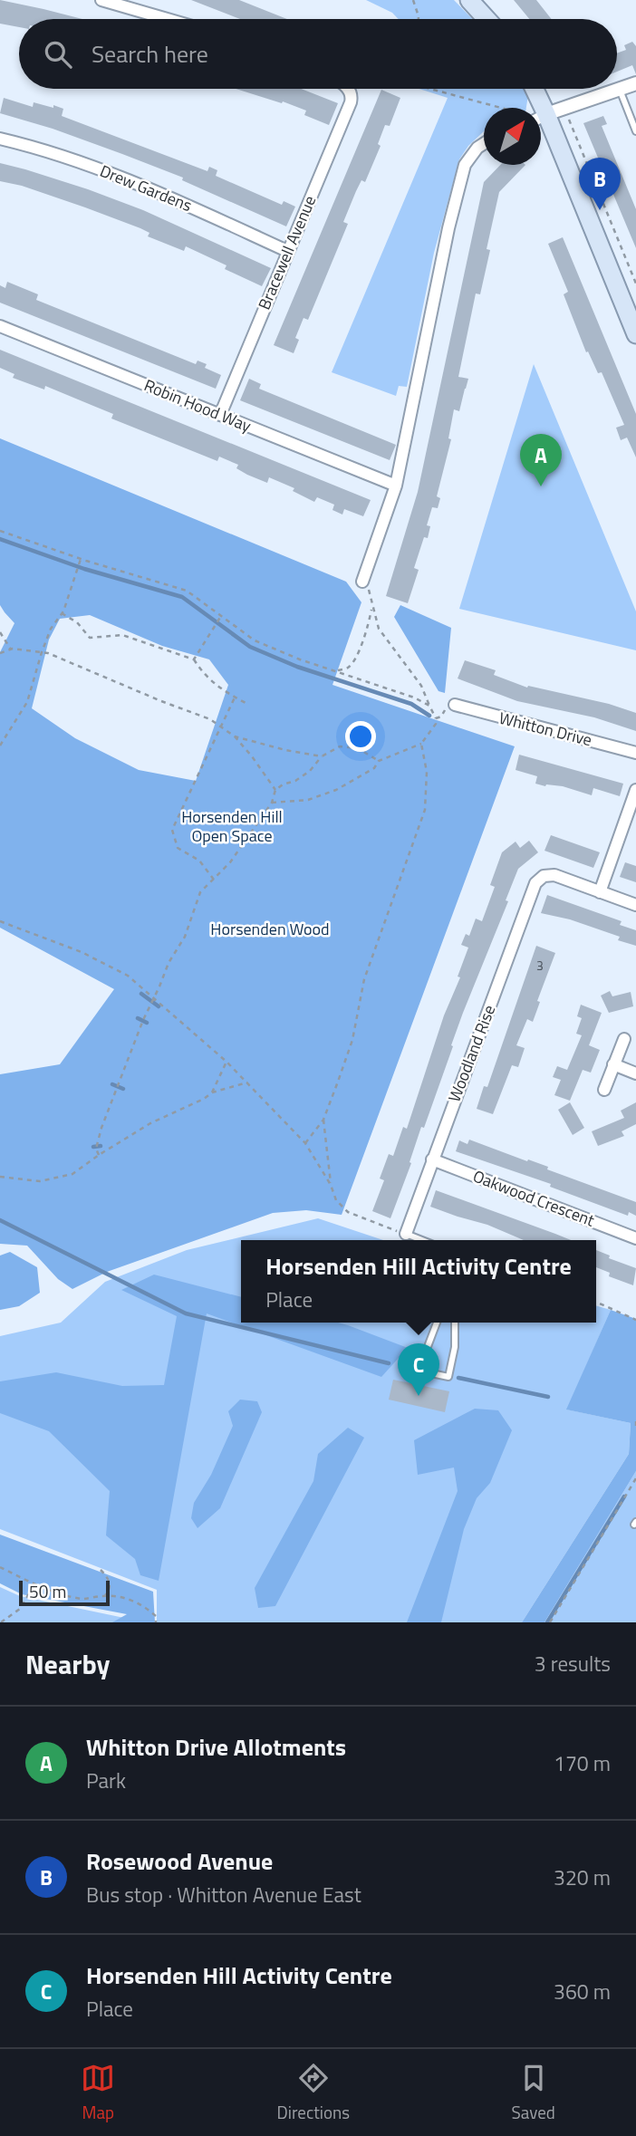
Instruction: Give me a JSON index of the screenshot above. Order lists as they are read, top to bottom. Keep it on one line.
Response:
{"streets":{"street":["Drew Gardens","Bracewell Avenue","Robin Hood Way","Whitton Drive","Woodland Rise","Oakwood Crescent"]},"crossings":[["Drew Gardens","Bracewell Avenue"],["Bracewell Avenue","Robin Hood Way"],["Woodland Rise","Oakwood Crescent"]],"parks":["Horsenden Hill Open Space","Horsenden Wood"],"house_numbers":["3"],"scale_bar":"50 m","north":"top right","page":{"search":"Search here","pins":["B","A","C"],"popup":["Horsenden Hill Activity Centre","Place"],"scale":"50 m","heading":["Nearby","3 results"],"list":[{"mark":"A","name":"Whitton Drive Allotments","note":"Park","value":"170 m"},{"mark":"B","name":"Rosewood Avenue","note":"Bus stop · Whitton Avenue East","value":"320 m"},{"mark":"C","name":"Horsenden Hill Activity Centre","note":"Place","value":"360 m"}],"nav":["Map","Directions","Saved"]}}
